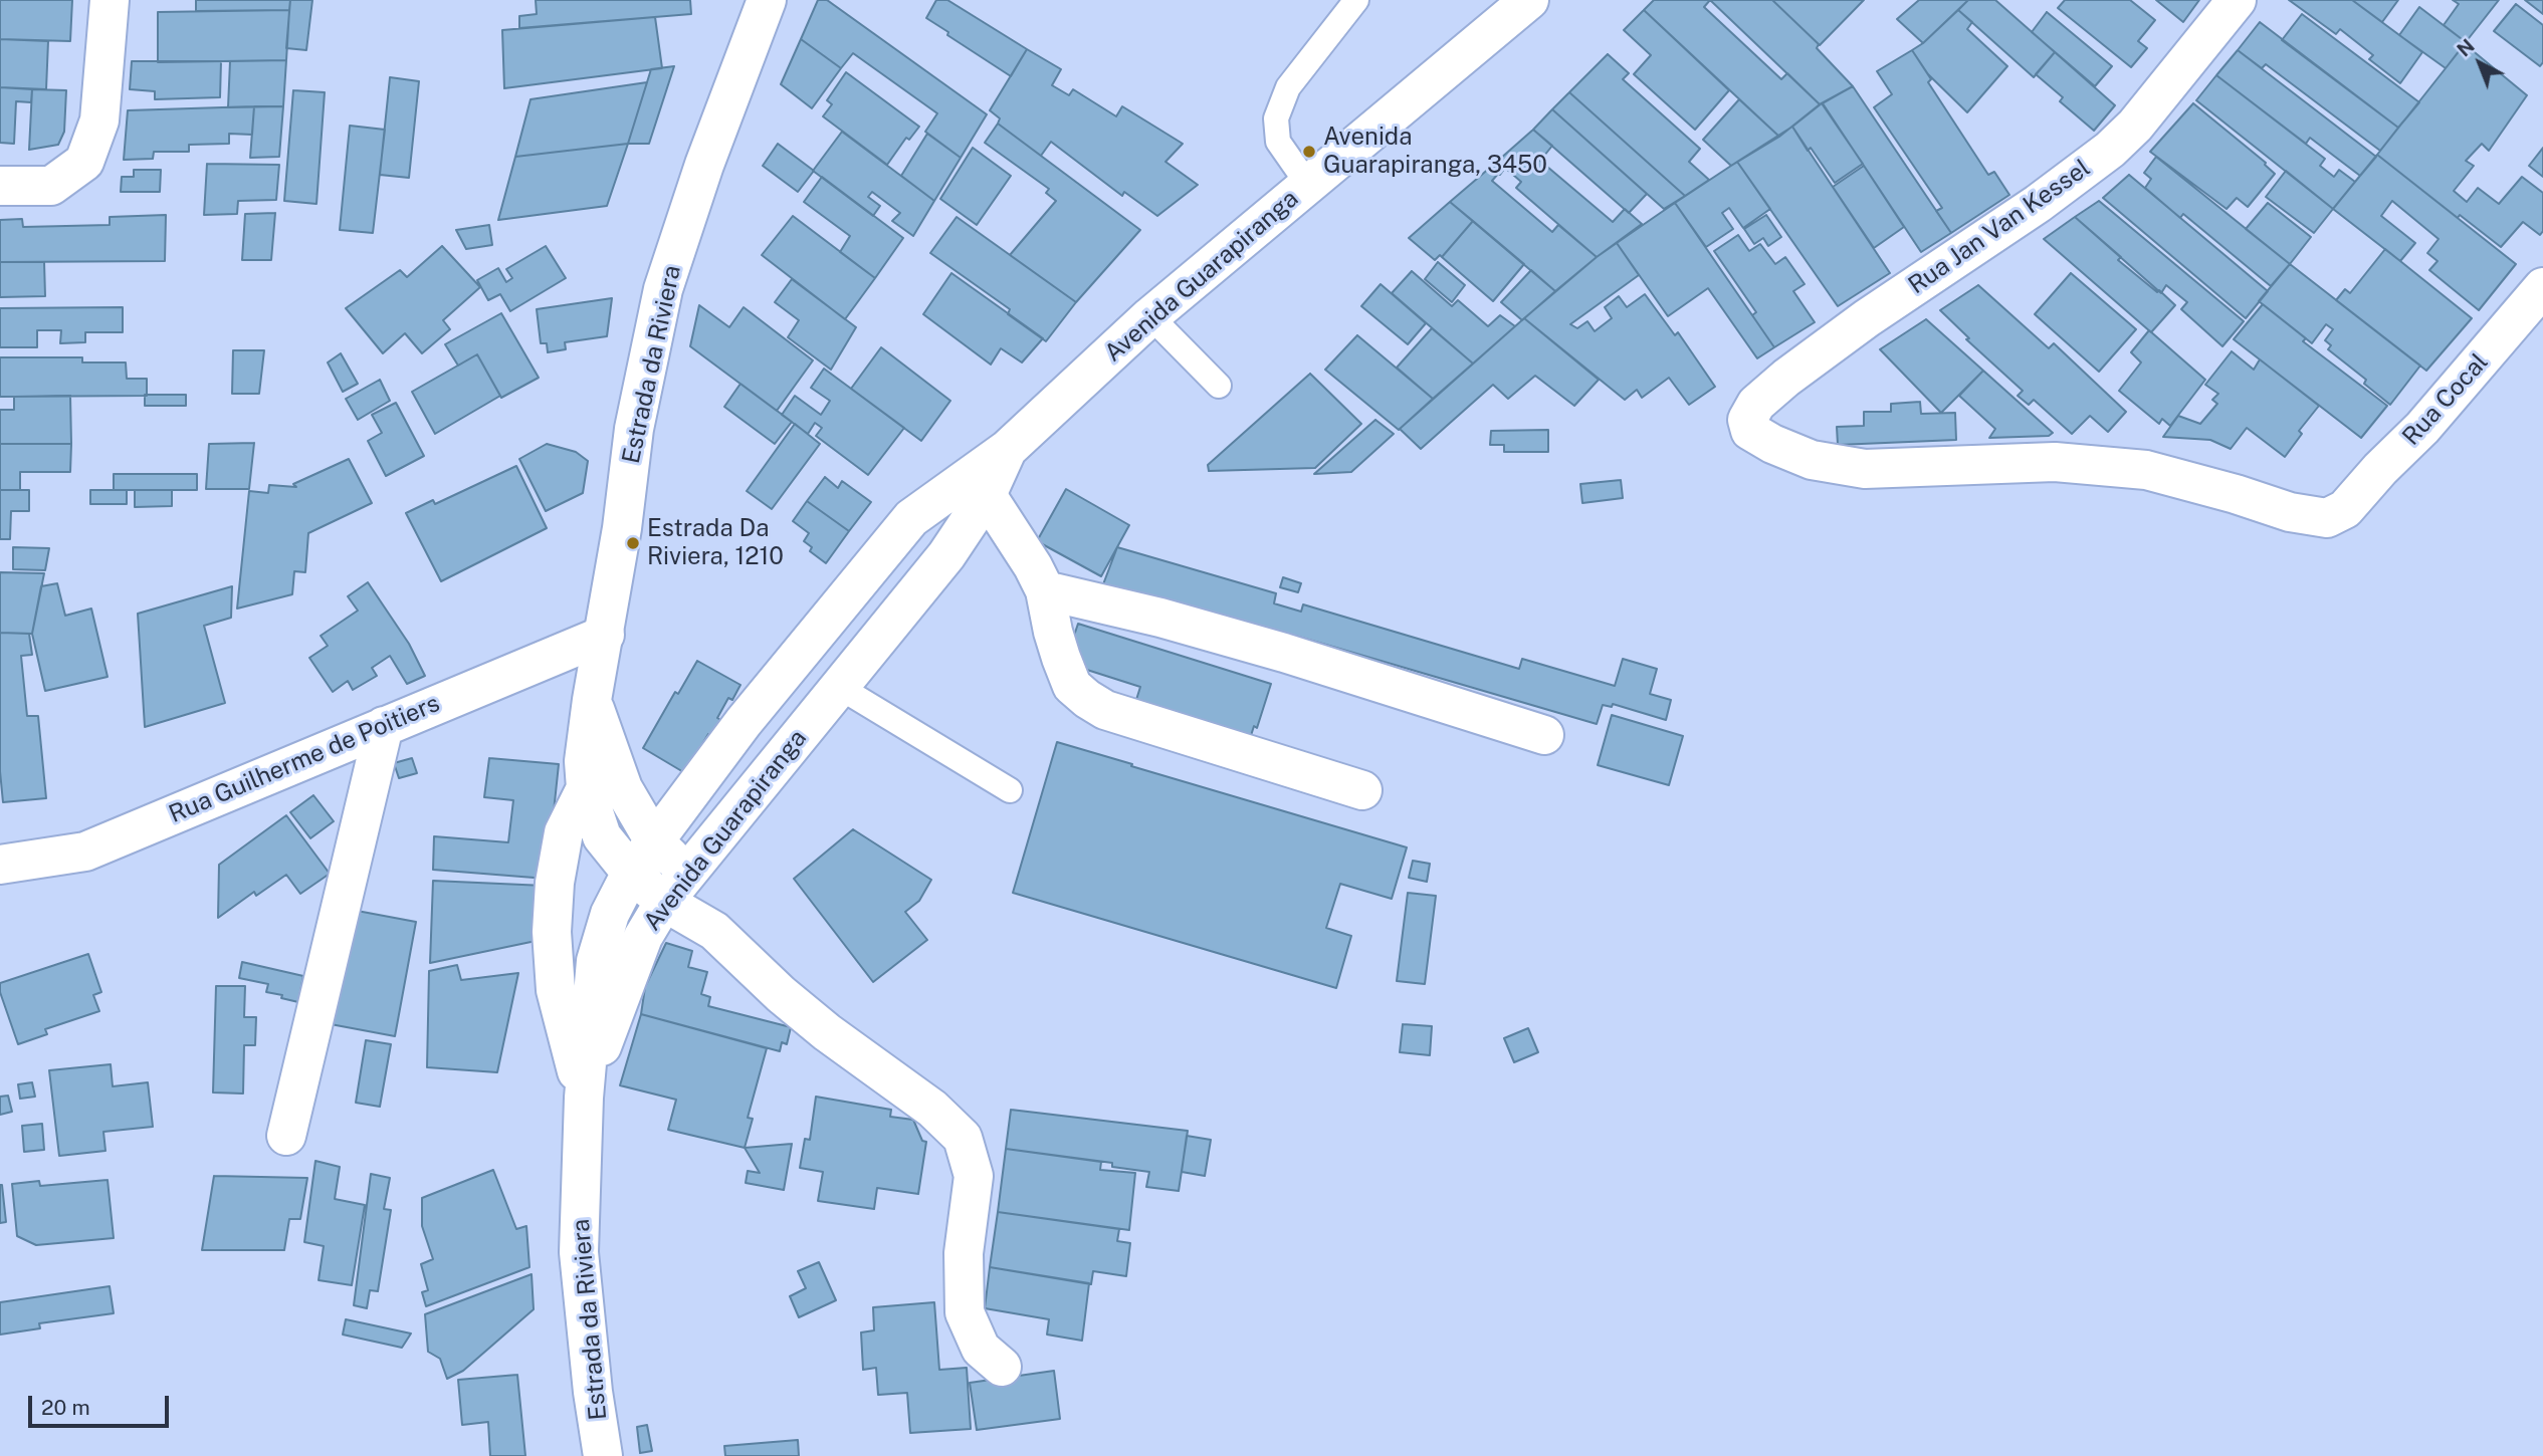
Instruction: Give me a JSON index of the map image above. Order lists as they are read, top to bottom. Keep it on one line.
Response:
{"streets":{"street":["Rua Jan Van Kessel","Avenida Guarapiranga","Estrada da Riviera","Rua Cocal","Rua Guilherme de Poitiers"]},"crossings":[["Rua Jan Van Kessel","Rua Cocal"],["Avenida Guarapiranga","Estrada da Riviera"],["Estrada da Riviera","Rua Guilherme de Poitiers"]],"places":["Avenida Guarapiranga, 3450","Estrada Da Riviera, 1210"],"scale_bar":"20 m","north":"top left"}
